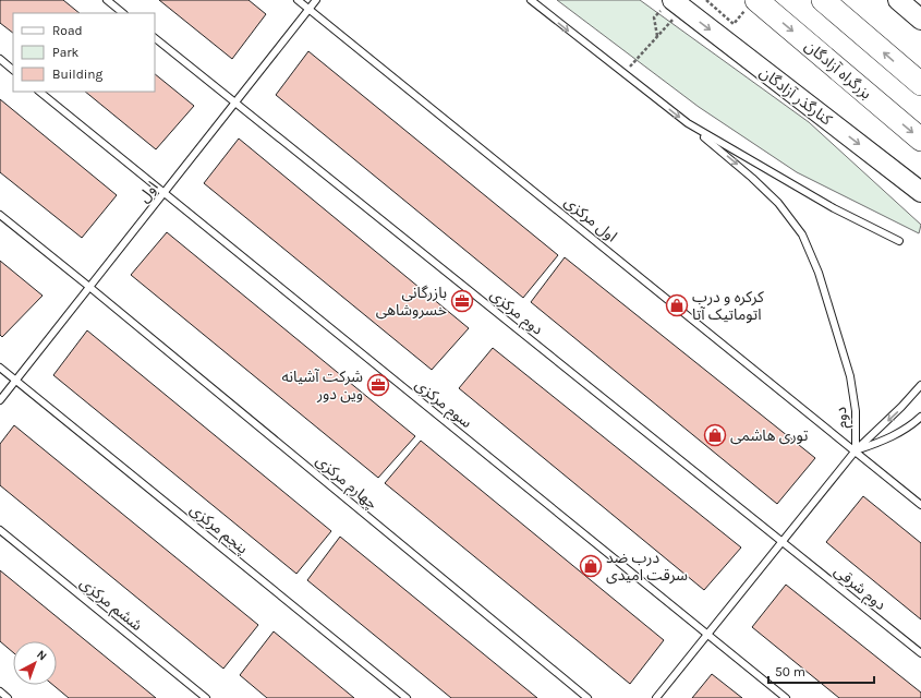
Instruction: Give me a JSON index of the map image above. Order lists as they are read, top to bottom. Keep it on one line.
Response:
{"streets":{"highway":["بزرگراه آزادگان"],"main road":["کنارگذر آزادگان"],"lane":["اول","اول مرکزی","دوم مرکزی","سوم مرکزی","دوم","چهارم مرکزی","پنجم مرکزی","دوم شرقی","ششم مرکزی"]},"crossings":[["اول","اول مرکزی"],["اول","دوم مرکزی"],["اول","سوم مرکزی"],["اول","چهارم مرکزی"],["اول","پنجم مرکزی"],["اول مرکزی","دوم"],["دوم مرکزی","دوم"],["دوم مرکزی","دوم شرقی"],["سوم مرکزی","دوم"],["دوم","دوم شرقی"]],"one_way":["کنارگذر آزادگان","دوم"],"places":{"office":["بازرگانی خسروشاهی","شرکت آشیانه وین دور"],"shop":["کرکره و درب اتوماتیک آتا","توری هاشمی","درب ضد سرقت امیدی"]},"legend":["Road","Park","Building"],"scale_bar":"50 m","north":"top right"}
